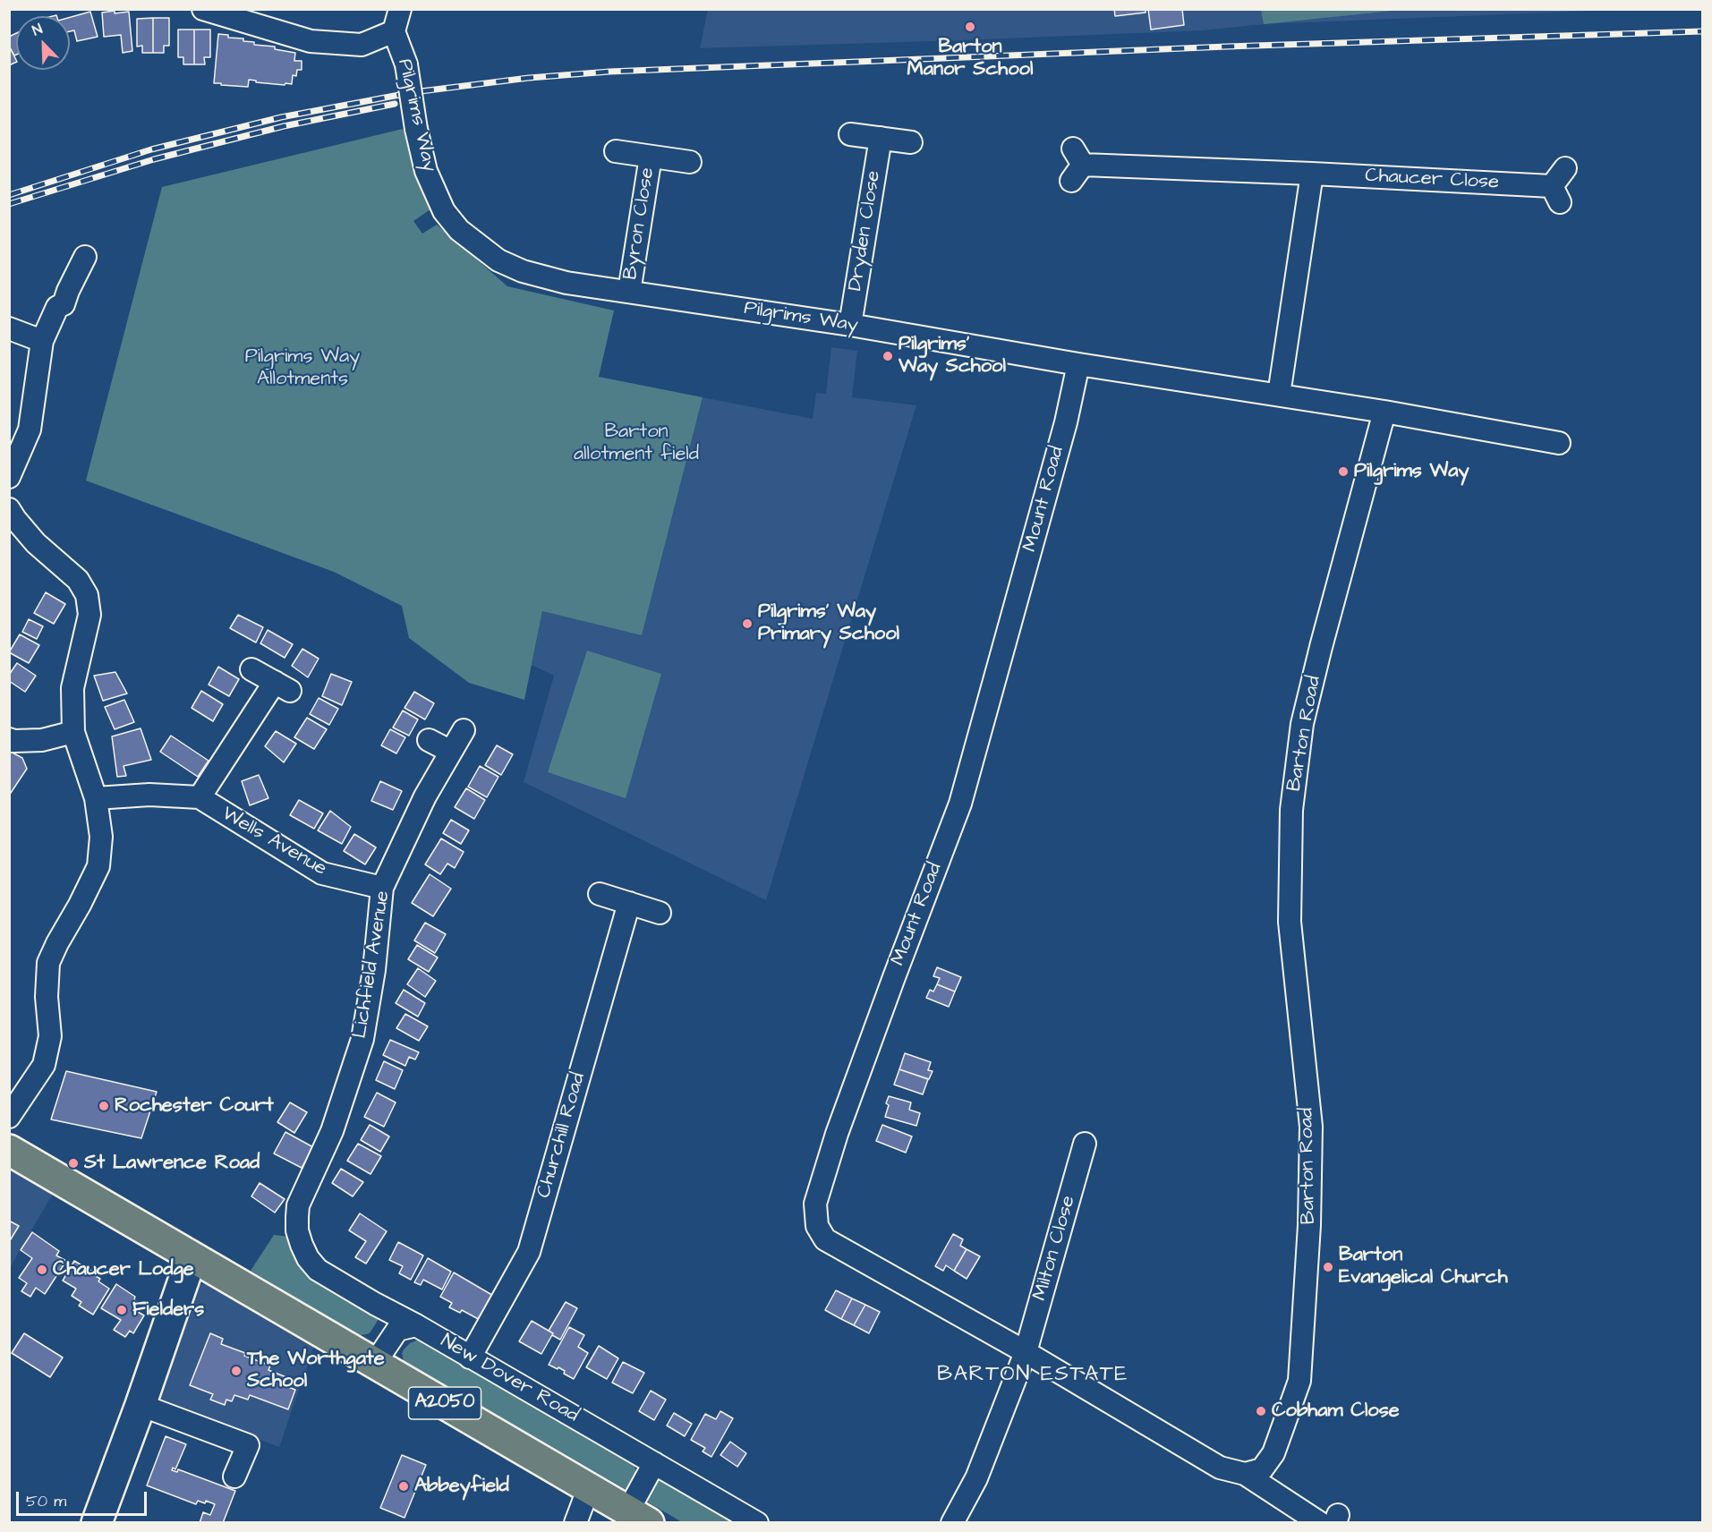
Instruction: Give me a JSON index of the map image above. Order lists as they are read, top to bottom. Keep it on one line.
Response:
{"streets":{"main road":["A2050"],"street":["Pilgrims Way","Chaucer Close","Byron Close","Dryden Close","Mount Road","Barton Road","Wells Avenue","Lichfield Avenue","Churchill Road","Milton Close","New Dover Road"]},"crossings":[["Pilgrims Way","Byron Close"],["Pilgrims Way","Dryden Close"],["Pilgrims Way","Mount Road"],["Pilgrims Way","Barton Road"],["Mount Road","Milton Close"],["Wells Avenue","Lichfield Avenue"],["Lichfield Avenue","New Dover Road"],["Churchill Road","New Dover Road"]],"districts":["BARTON ESTATE"],"parks":["Pilgrims Way Allotments","Barton allotment field"],"places":["Barton Manor School","Pilgrims' Way School","Pilgrims Way","Pilgrims' Way Primary School","Rochester Court","St Lawrence Road","Barton Evangelical Church","Chaucer Lodge","Fielders","The Worthgate School","Cobham Close","Abbeyfield"],"scale_bar":"50 m","north":"top left"}
